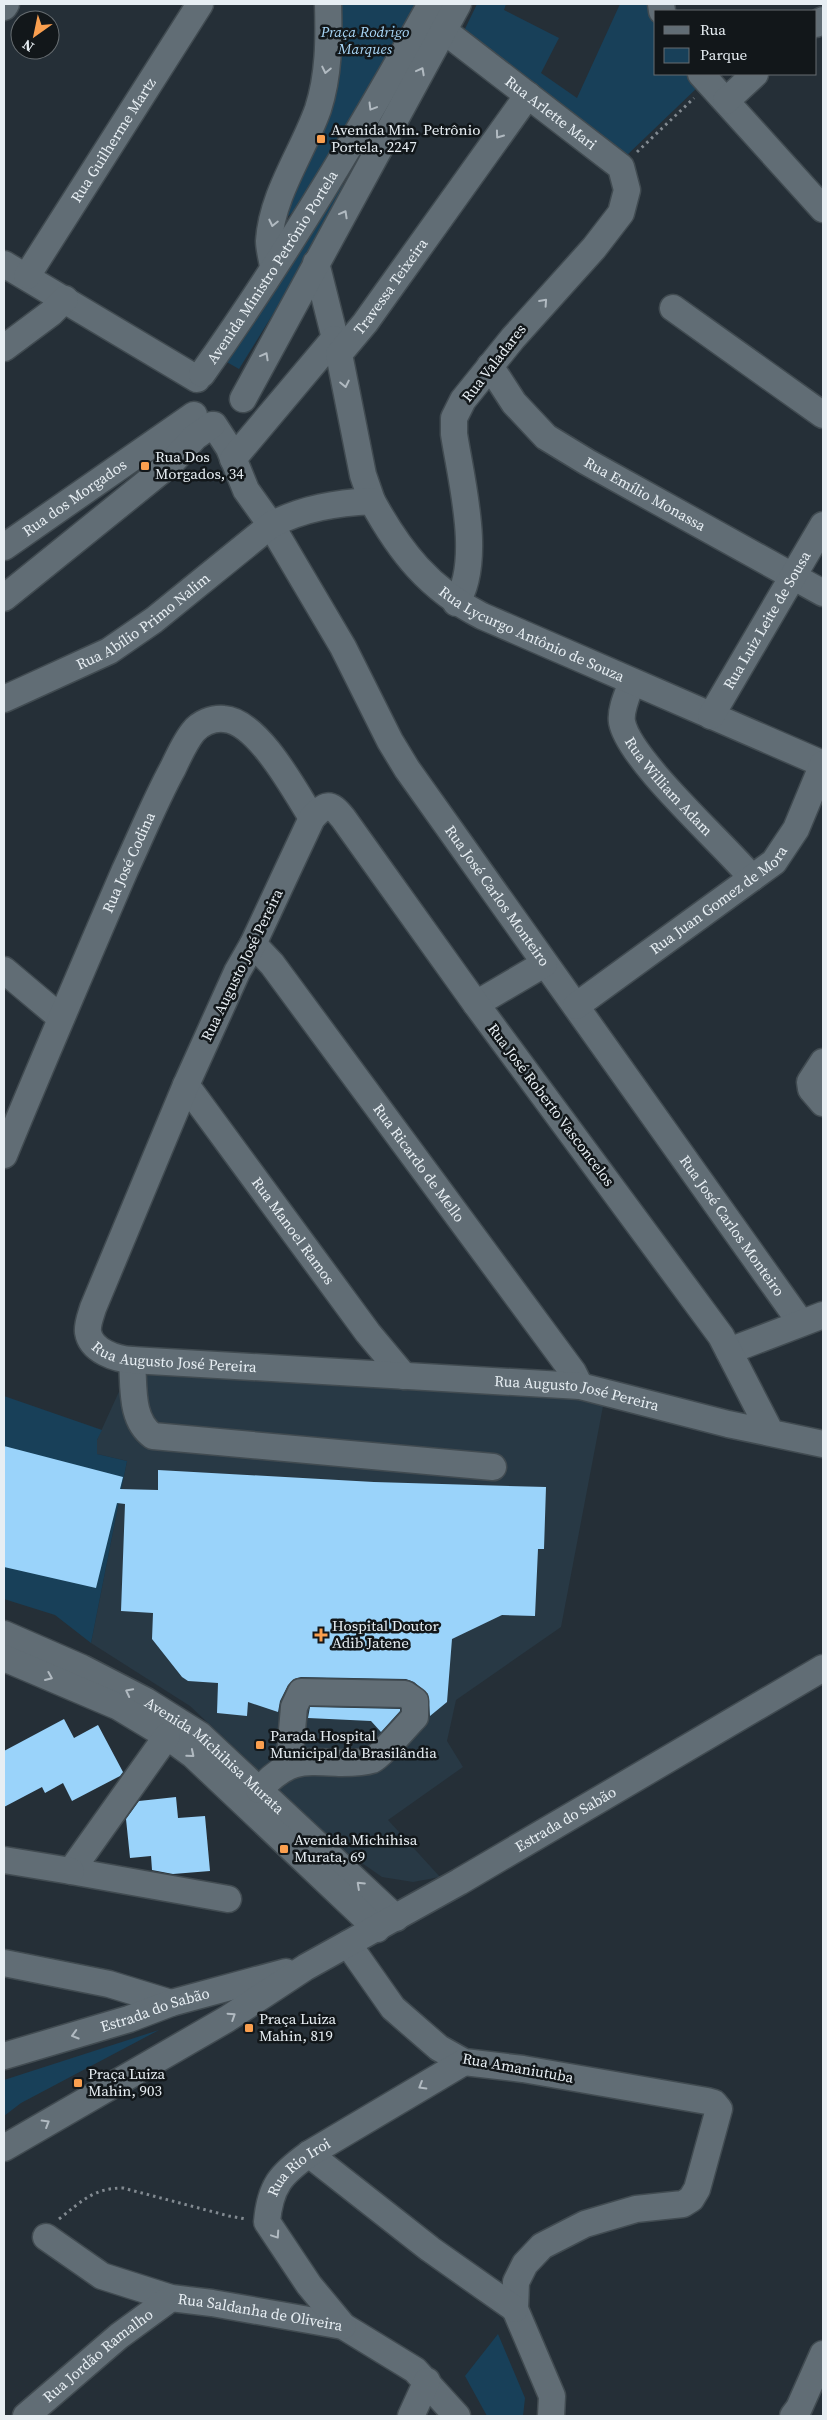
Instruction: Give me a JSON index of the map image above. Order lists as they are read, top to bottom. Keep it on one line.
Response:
{"streets":{"street":["Rua Arlette Mari","Rua Guilherme Martz","Avenida Ministro Petrônio Portela","Travessa Teixeira","Rua Valadares","Rua Emílio Monassa","Rua dos Morgados","Rua Abílio Primo Nalim","Rua Luiz Leite de Sousa","Rua Lycurgo Antônio de Souza","Rua William Adam","Rua José Codina","Rua José Carlos Monteiro","Rua Juan Gomez de Mora","Rua Augusto José Pereira","Rua José Roberto Vasconcelos","Rua Ricardo de Mello","Rua Manoel Ramos","Avenida Michihisa Murata","Estrada do Sabão","Rua Amaniutuba","Rua Rio Iroi","Rua Saldanha de Oliveira","Rua Jordão Ramalho"]},"crossings":[["Rua Arlette Mari","Avenida Ministro Petrônio Portela"],["Rua Arlette Mari","Travessa Teixeira"],["Rua Arlette Mari","Rua Valadares"],["Avenida Ministro Petrônio Portela","Rua dos Morgados"],["Avenida Ministro Petrônio Portela","Rua José Carlos Monteiro"],["Travessa Teixeira","Rua José Carlos Monteiro"],["Rua Valadares","Rua Emílio Monassa"],["Rua Valadares","Rua Lycurgo Antônio de Souza"],["Rua Emílio Monassa","Rua Luiz Leite de Sousa"],["Rua dos Morgados","Rua José Carlos Monteiro"],["Rua Abílio Primo Nalim","Rua José Carlos Monteiro"],["Rua Luiz Leite de Sousa","Rua Lycurgo Antônio de Souza"],["Rua Lycurgo Antônio de Souza","Rua William Adam"],["Rua Lycurgo Antônio de Souza","Rua Juan Gomez de Mora"],["Rua William Adam","Rua Juan Gomez de Mora"],["Rua José Codina","Rua Augusto José Pereira"],["Rua José Codina","Rua José Roberto Vasconcelos"],["Rua José Carlos Monteiro","Rua Juan Gomez de Mora"],["Rua Augusto José Pereira","Rua José Roberto Vasconcelos"],["Rua Augusto José Pereira","Rua Ricardo de Mello"],["Rua Augusto José Pereira","Rua Manoel Ramos"],["Avenida Michihisa Murata","Estrada do Sabão"],["Estrada do Sabão","Rua Amaniutuba"],["Rua Amaniutuba","Rua Rio Iroi"],["Rua Rio Iroi","Rua Saldanha de Oliveira"],["Rua Saldanha de Oliveira","Rua Jordão Ramalho"]],"one_way":["Travessa Teixeira","Rua Valadares"],"parks":["Praça Rodrigo Marques"],"places":{"transit":["Avenida Min. Petrônio Portela, 2247","Rua Dos Morgados, 34","Parada Hospital Municipal da Brasilândia","Avenida Michihisa Murata, 69","Praça Luiza Mahin, 819","Praça Luiza Mahin, 903"],"health":["Hospital Doutor Adib Jatene"]},"legend":["Rua","Parque"],"north":"bottom left"}
